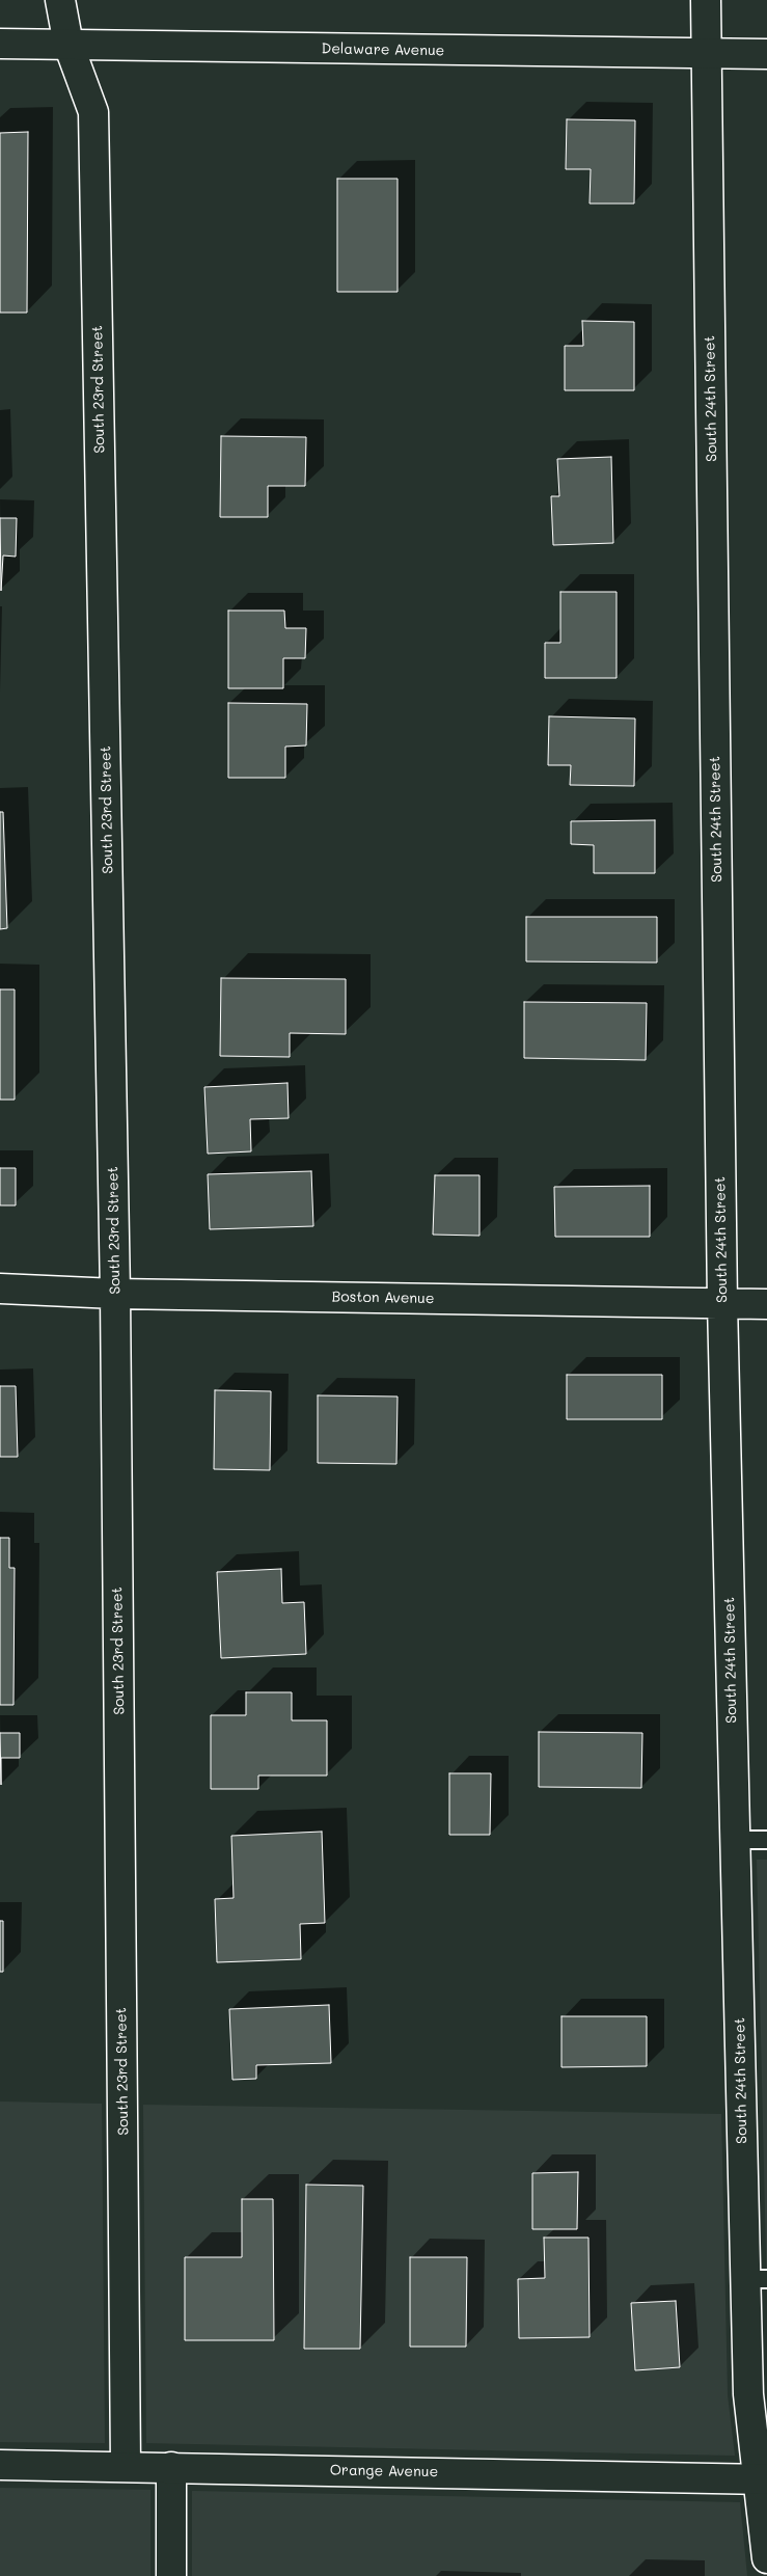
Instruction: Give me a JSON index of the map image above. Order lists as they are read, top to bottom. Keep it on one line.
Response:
{"streets":{"street":["Delaware Avenue","South 23rd Street","South 24th Street","Boston Avenue","Orange Avenue"]},"crossings":[["Delaware Avenue","South 23rd Street"],["Delaware Avenue","South 24th Street"],["South 23rd Street","Boston Avenue"],["South 23rd Street","Orange Avenue"],["South 24th Street","Boston Avenue"],["South 24th Street","Orange Avenue"]]}
